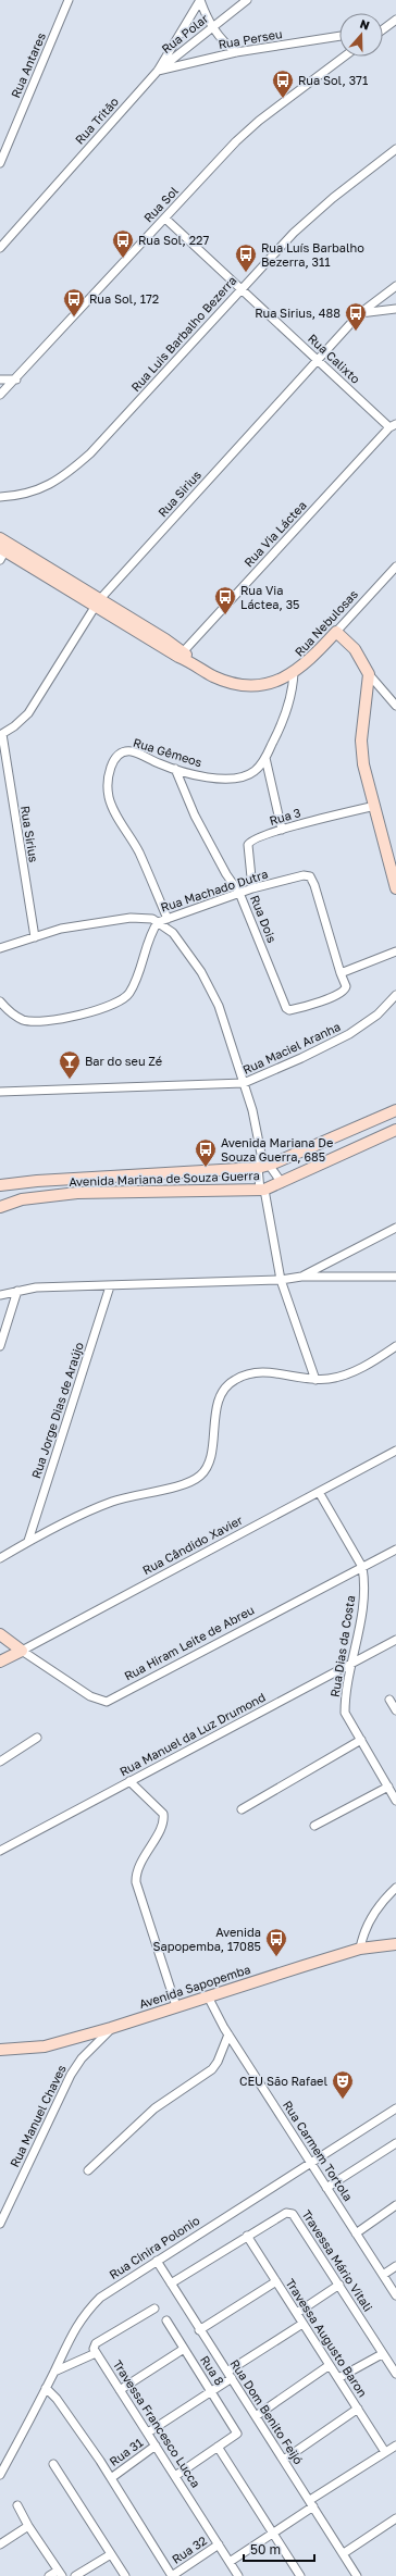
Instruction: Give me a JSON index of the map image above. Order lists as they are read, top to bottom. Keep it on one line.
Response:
{"streets":{"main road":["Rua Nebulosas","Avenida Mariana de Souza Guerra","Rua Cândido Xavier","Rua Hiram Leite de Abreu","Avenida Sapopemba"],"street":["Rua Polar","Rua Perseu","Rua Antares","Rua Tritão","Rua Sol","Rua Luis Barbalho Bezerra","Rua Calixto","Rua Sirius","Rua Via Láctea","Rua Gêmeos","Rua 3","Rua Machado Dutra","Rua Dois","Rua Maciel Aranha","Rua Jorge Dias de Araújo","Rua Dias da Costa","Rua Manuel da Luz Drumond","Rua Manuel Chaves","Rua Carmem Tortola","Rua Cinira Polonio","Travessa Mário Vitali","Travessa Augusto Baron","Rua 8","Rua Dom Benito Feijó","Travessa Francesco Lucca","Rua 31","Rua 32"]},"crossings":[["Rua Polar","Rua Perseu"],["Rua Polar","Rua Tritão"],["Rua Perseu","Rua Tritão"],["Rua Sol","Rua Calixto"],["Rua Luis Barbalho Bezerra","Rua Calixto"],["Rua Calixto","Rua Sirius"],["Rua Calixto","Rua Via Láctea"],["Rua Sirius","Rua Nebulosas"],["Rua Via Láctea","Rua Nebulosas"],["Rua Nebulosas","Rua Gêmeos"],["Rua Gêmeos","Rua Machado Dutra"],["Rua Gêmeos","Rua Dois"],["Rua 3","Rua Machado Dutra"],["Rua Machado Dutra","Rua Dois"],["Rua Cândido Xavier","Rua Hiram Leite de Abreu"],["Rua Cândido Xavier","Rua Dias da Costa"],["Rua Hiram Leite de Abreu","Rua Dias da Costa"],["Rua Dias da Costa","Rua Manuel da Luz Drumond"],["Avenida Sapopemba","Rua Manuel Chaves"],["Avenida Sapopemba","Rua Carmem Tortola"],["Rua Carmem Tortola","Rua Cinira Polonio"],["Rua Cinira Polonio","Rua Dom Benito Feijó"],["Travessa Mário Vitali","Travessa Augusto Baron"],["Travessa Mário Vitali","Rua Dom Benito Feijó"],["Travessa Francesco Lucca","Rua 31"],["Travessa Francesco Lucca","Rua 32"]],"places":{"bus stop":["Rua Sol, 371","Rua Sol, 227","Rua Luís Barbalho Bezerra, 311","Rua Sol, 172","Rua Sirius, 488","Rua Via Láctea, 35","Avenida Mariana De Souza Guerra, 685","Avenida Sapopemba, 17085"],"bar":["Bar do seu Zé"],"theatre":["CEU São Rafael"]},"scale_bar":"50 m","north":"top"}
